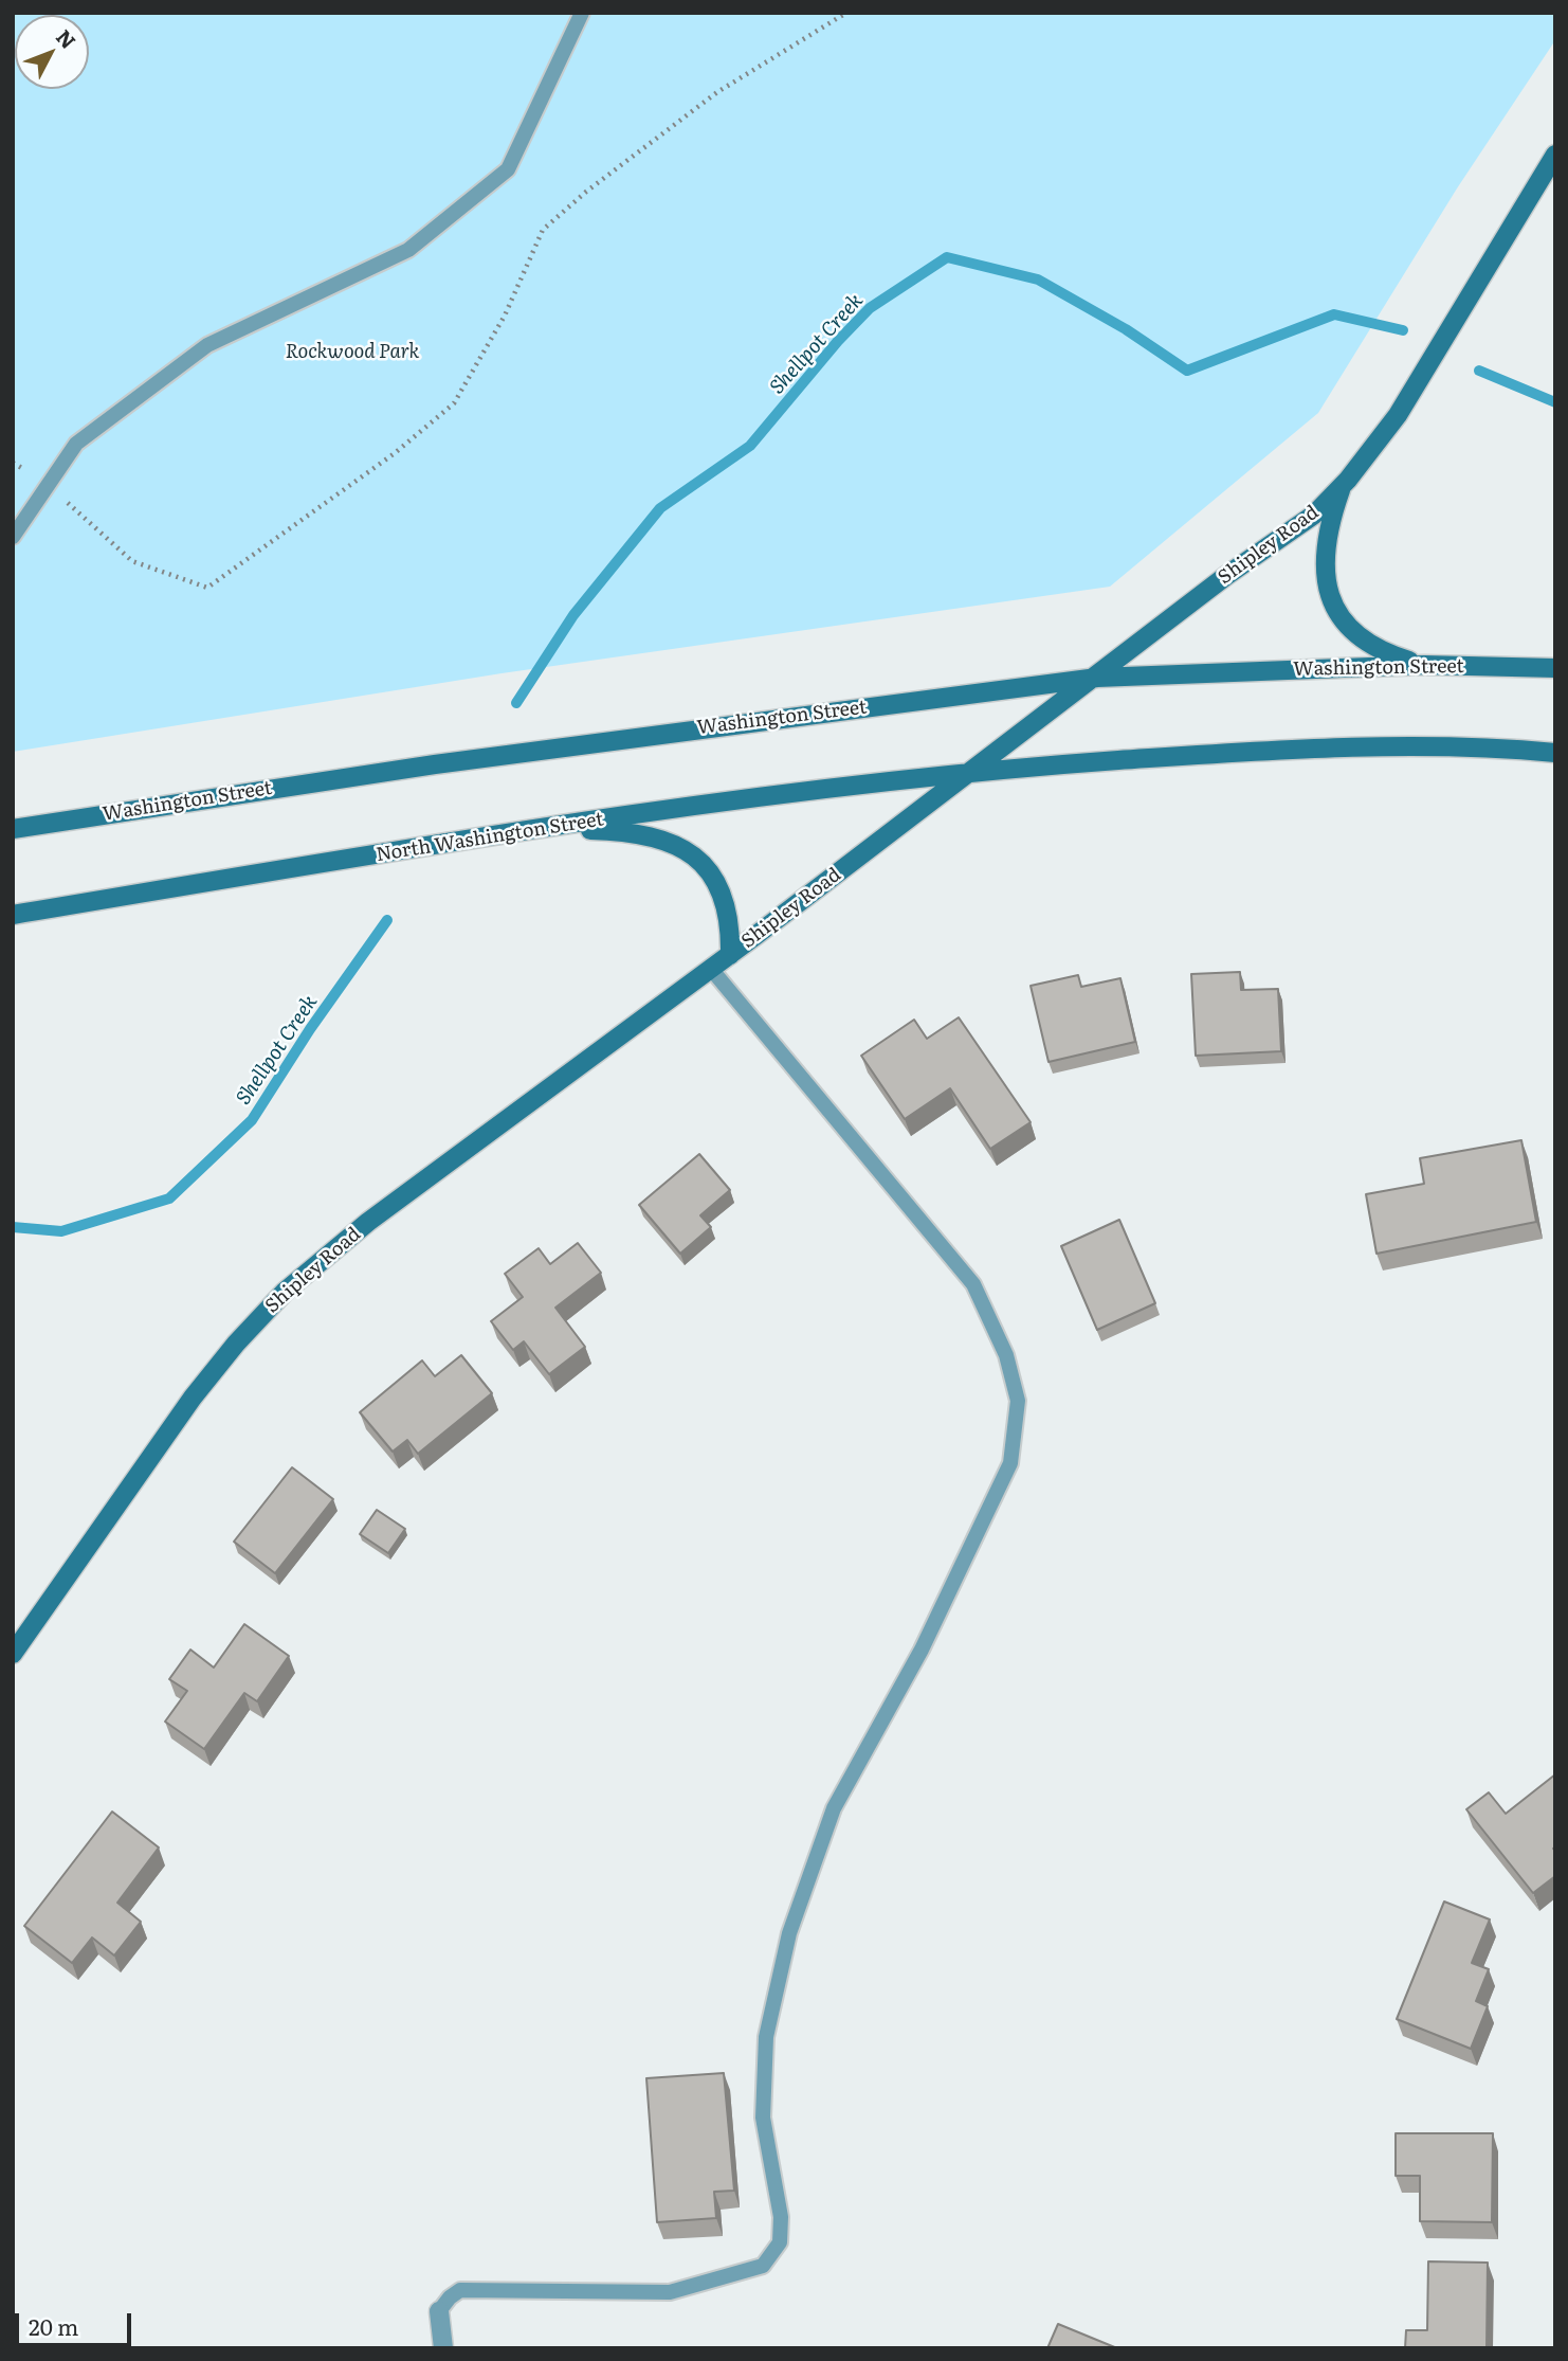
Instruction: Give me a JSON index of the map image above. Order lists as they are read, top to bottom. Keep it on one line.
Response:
{"streets":{"main road":["Shipley Road","Washington Street","North Washington Street"]},"crossings":[["Shipley Road","Washington Street"],["Shipley Road","North Washington Street"]],"water":["Shellpot Creek"],"parks":["Rockwood Park"],"scale_bar":"20 m","north":"top right"}
